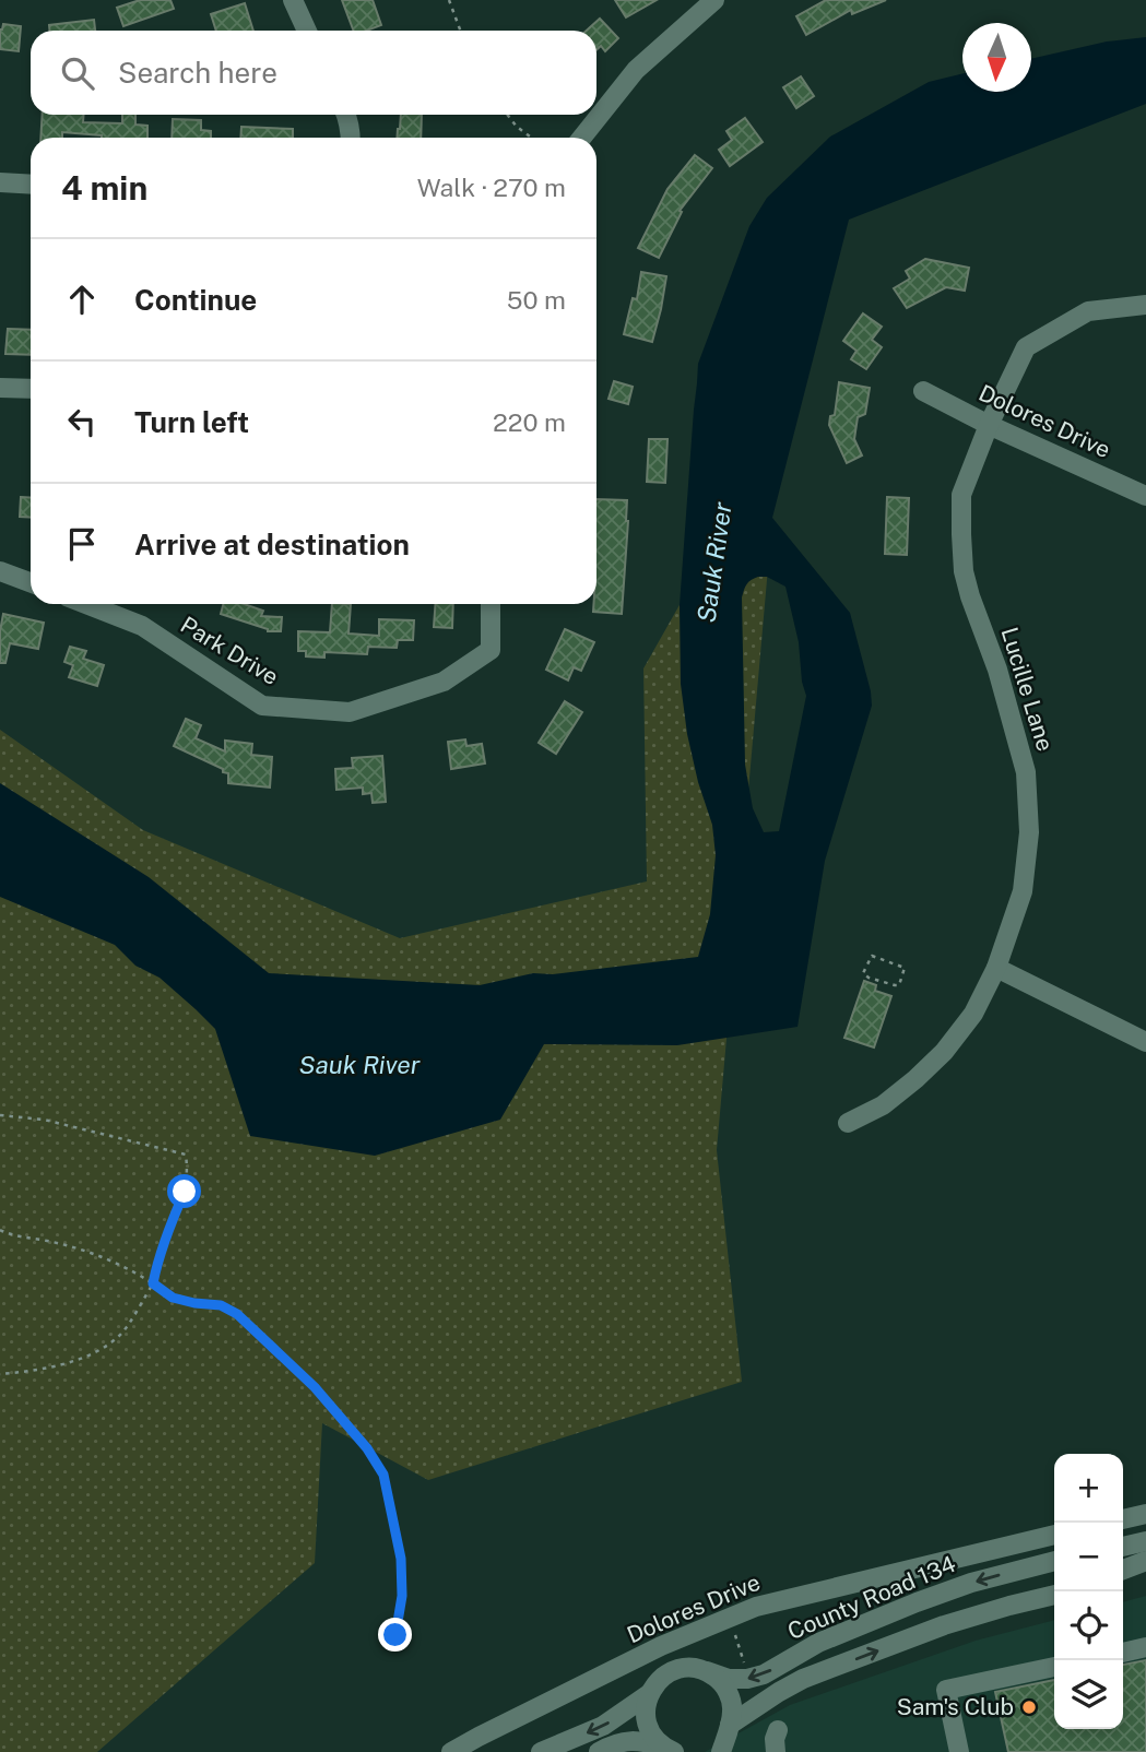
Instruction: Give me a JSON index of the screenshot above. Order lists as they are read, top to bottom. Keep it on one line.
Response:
{"streets":{"street":["Dolores Drive","Park Drive","Lucille Lane","County Road 134"]},"crossings":[["Dolores Drive","Lucille Lane"]],"water":["Sauk River"],"places":["Sam's Club"],"north":"bottom","page":{"search":"Search here","heading":["4 min","Walk · 270 m"],"list":[["Continue","50 m"],["Turn left","220 m"],"Arrive at destination"],"map_buttons":["+","−"]}}
